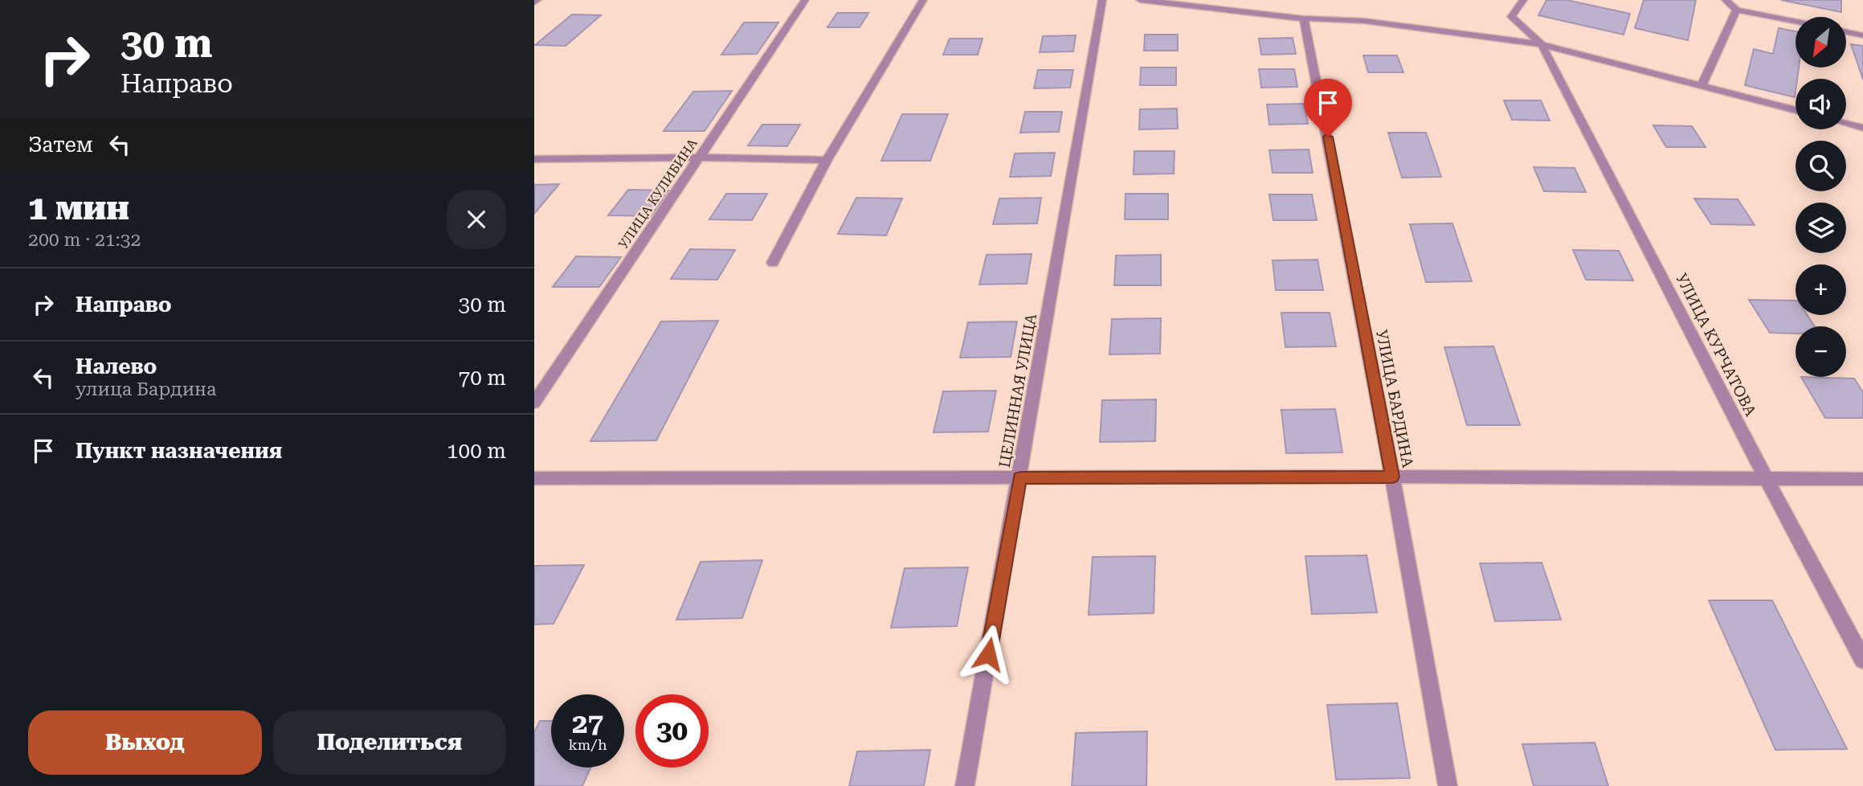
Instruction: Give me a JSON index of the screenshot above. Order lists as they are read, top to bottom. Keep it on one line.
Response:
{"streets":{"street":["УЛИЦА КУЛИБИНА","УЛИЦА КУРЧАТОВА","ЦЕЛИННАЯ УЛИЦА","УЛИЦА БАРДИНА"]},"north":"bottom left","page":{"turn":["30 m","Направо"],"map_buttons":["+","−"],"then":"Затем","heading":["1 мин","200 m · 21:32"],"list":[{"name":"Направо","value":"30 m"},{"name":"Налево","note":"улица Бардина","value":"70 m"},{"name":"Пункт назначения","value":"100 m"}],"speed":"27 km/h","limit":"30","buttons":["Выход","Поделиться"]}}
